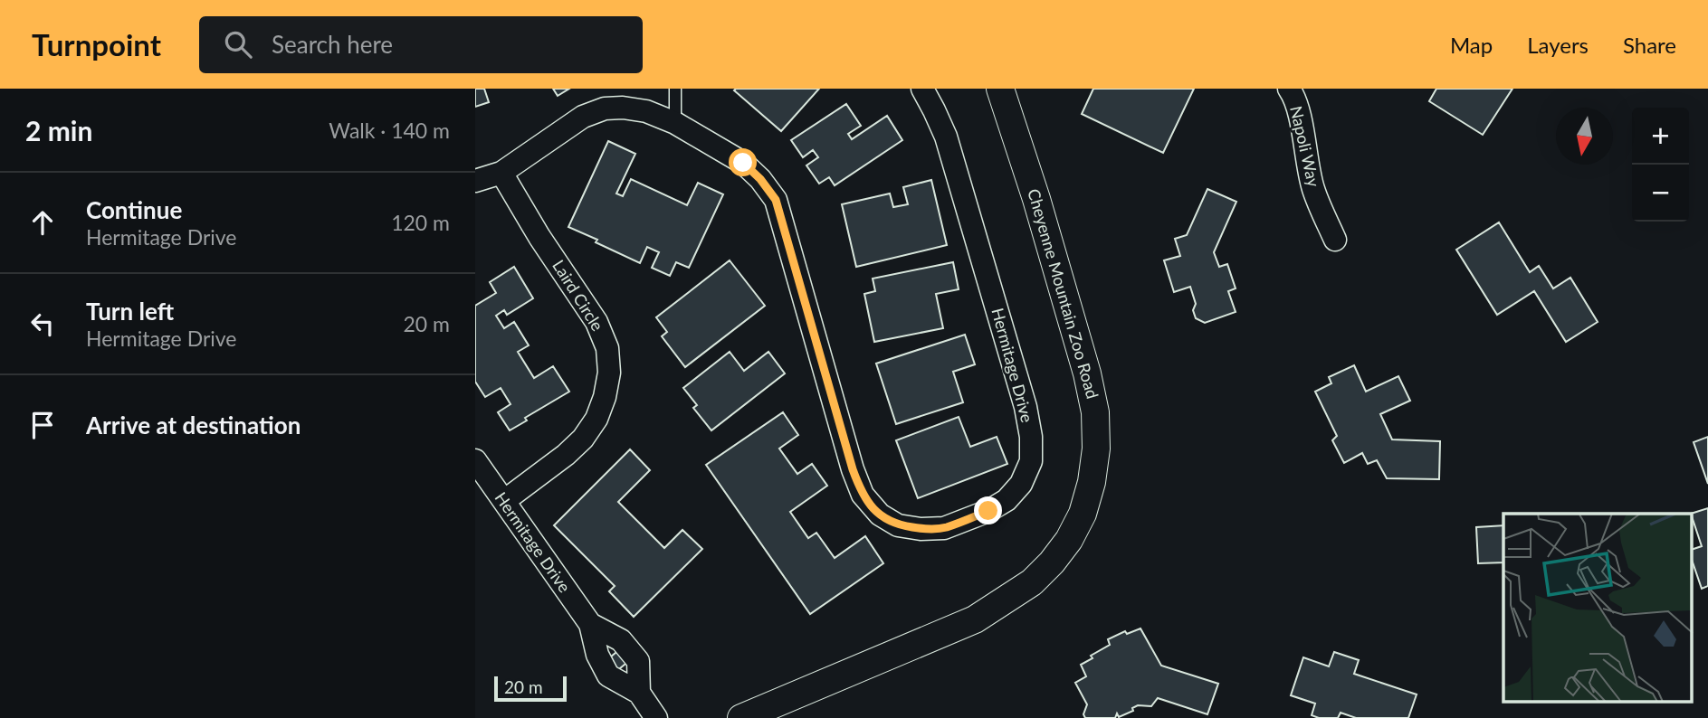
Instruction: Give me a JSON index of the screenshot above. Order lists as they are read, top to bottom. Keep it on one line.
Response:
{"streets":{"street":["Napoli Way","Cheyenne Mountain Zoo Road","Laird Circle","Hermitage Drive"]},"crossings":[["Laird Circle","Hermitage Drive"]],"scale_bar":"20 m","north":"bottom","page":{"header":"Turnpoint","search":"Search here","nav":["Map","Layers","Share"],"heading":["2 min","Walk · 140 m"],"map_buttons":["+","−"],"list":[["Continue","Hermitage Drive","120 m"],["Turn left","Hermitage Drive","20 m"],"Arrive at destination"],"scale":"20 m"}}
